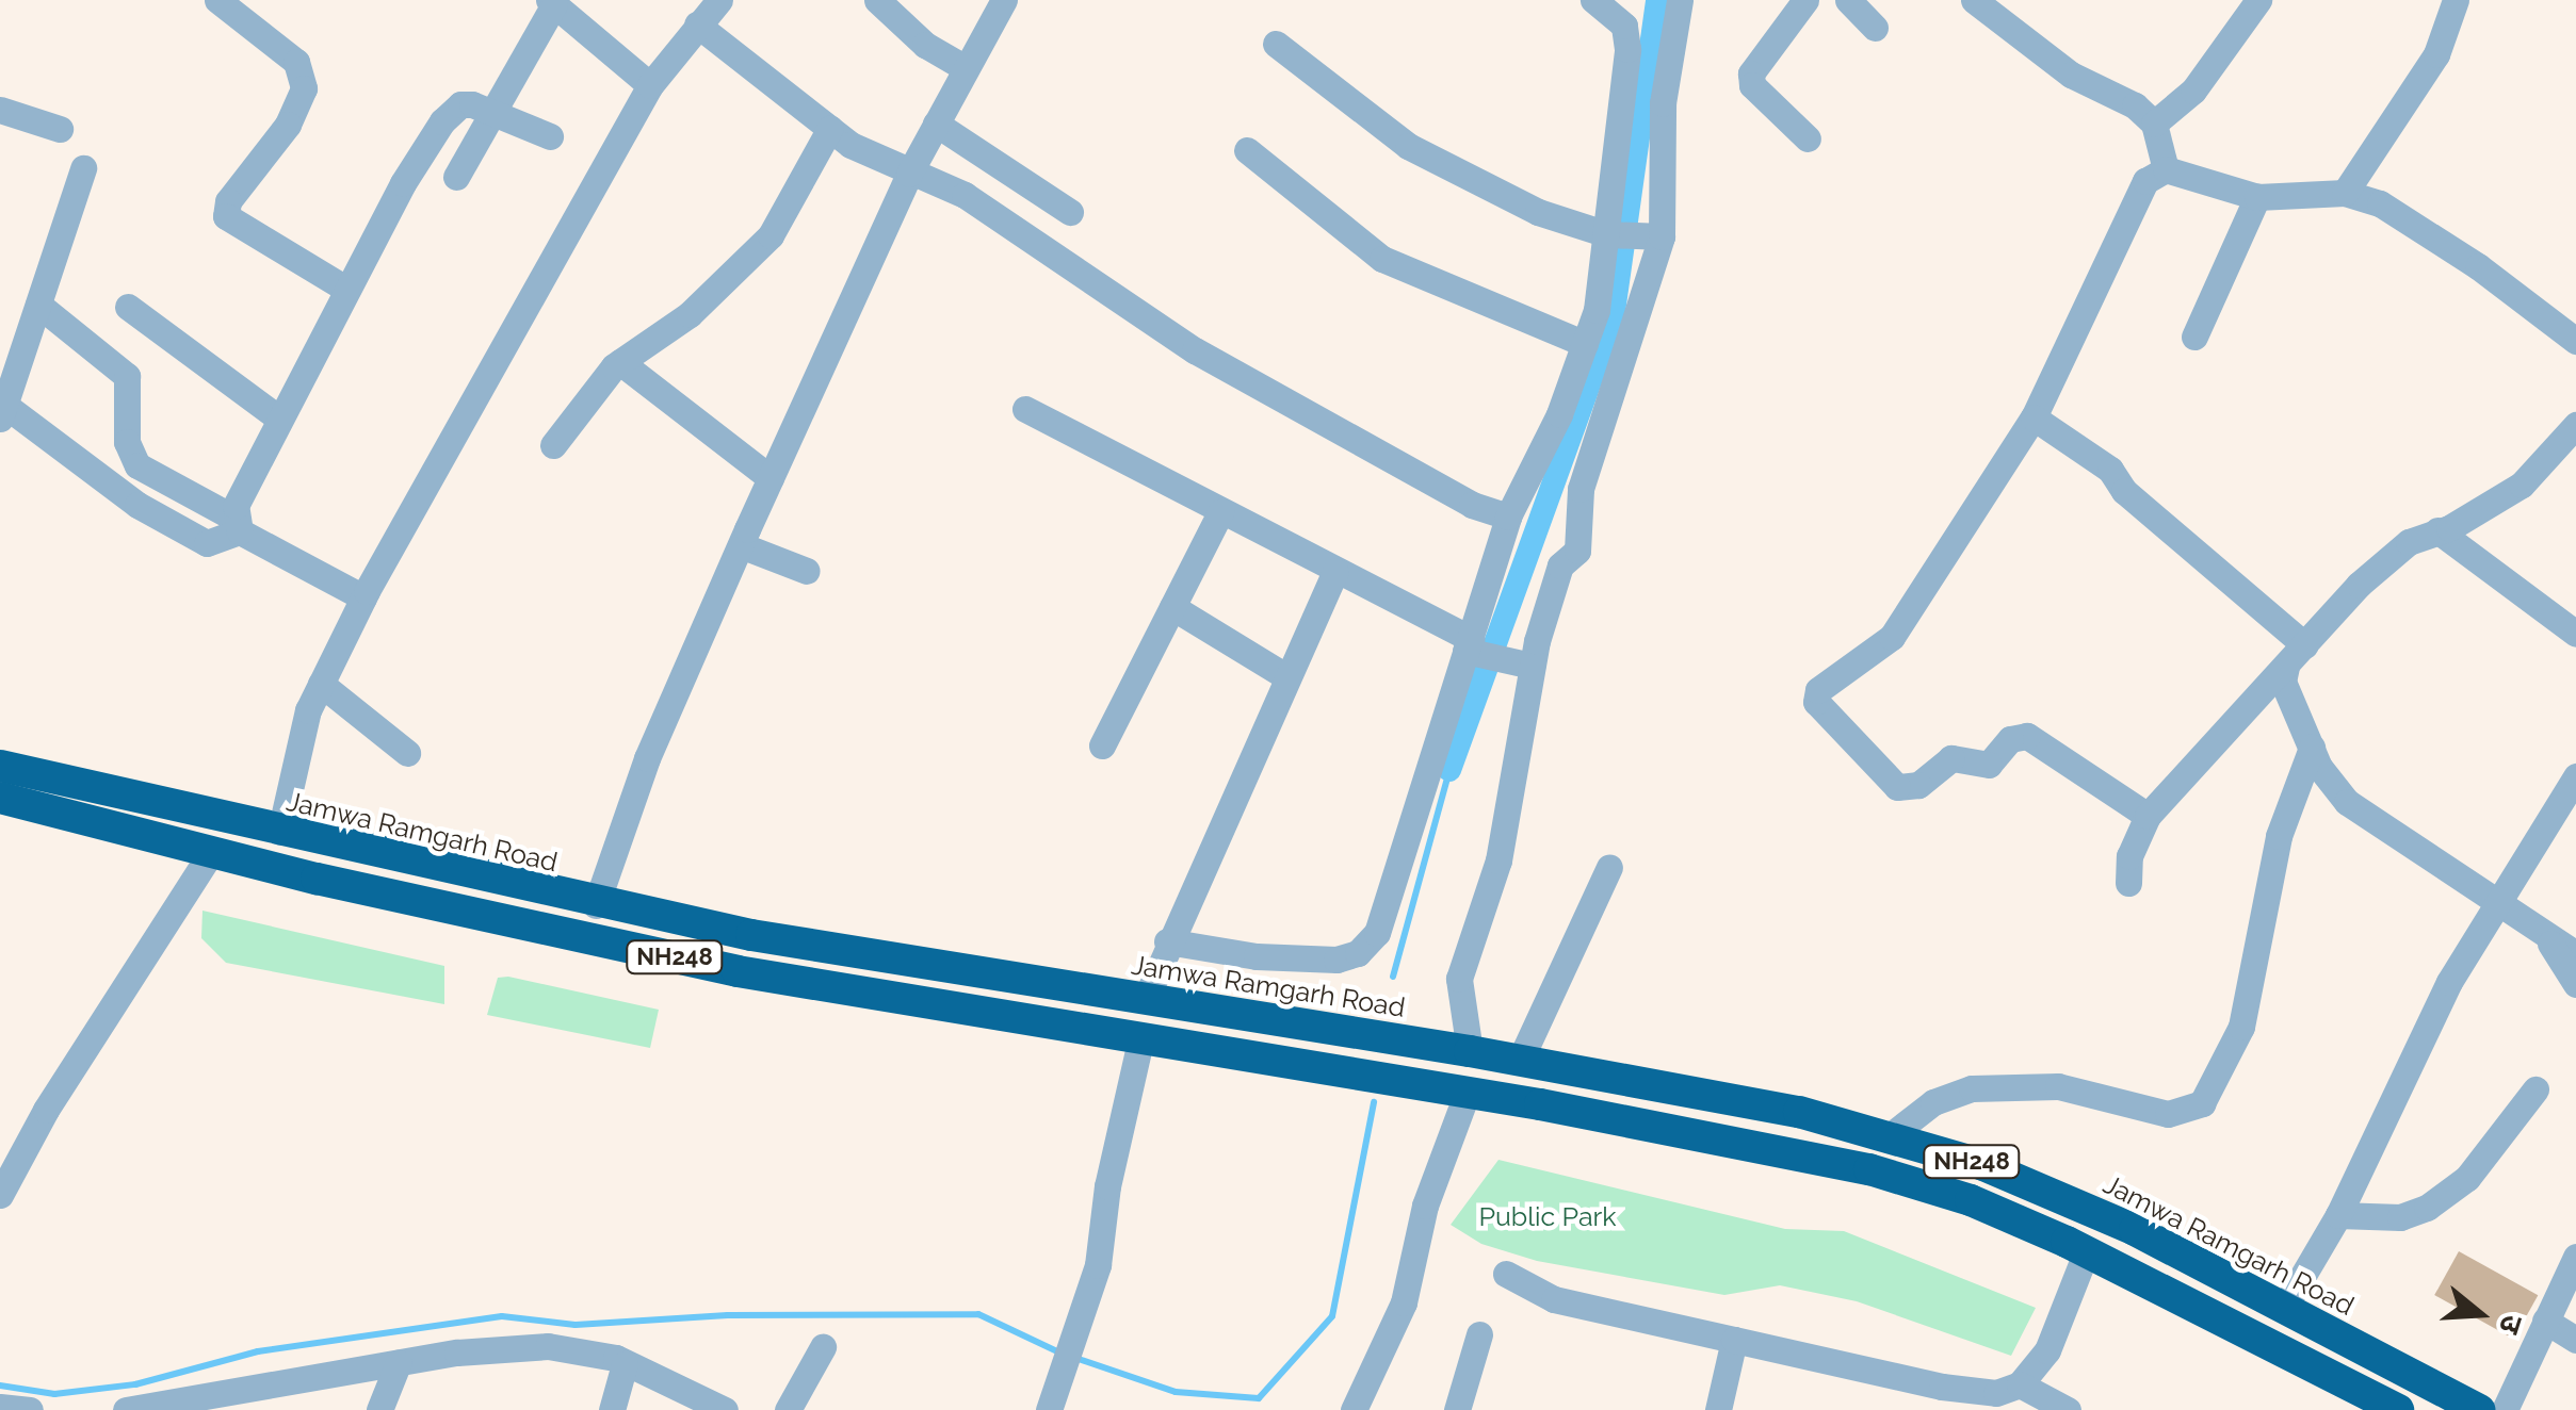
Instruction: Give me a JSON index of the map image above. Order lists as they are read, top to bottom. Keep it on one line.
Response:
{"streets":{"highway":["Jamwa Ramgarh Road","NH248"]},"parks":["Public Park"],"north":"right"}
